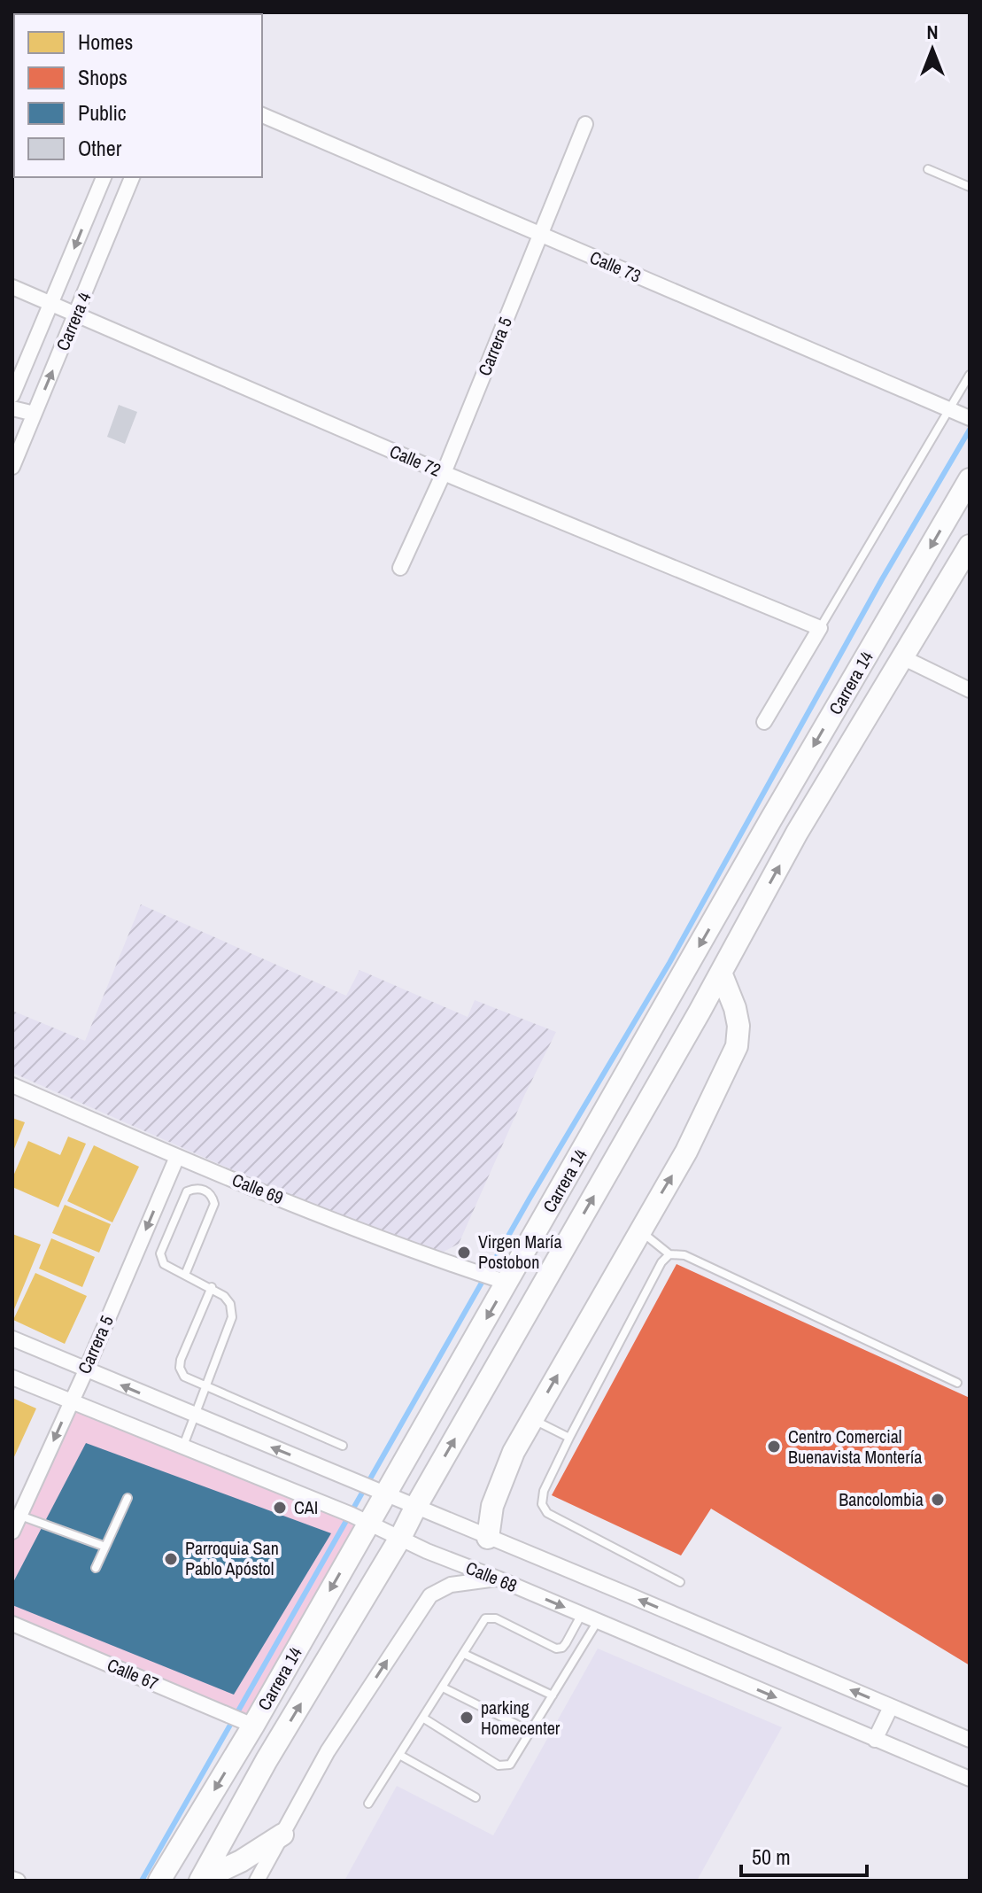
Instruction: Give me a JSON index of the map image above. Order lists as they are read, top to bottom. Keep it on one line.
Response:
{"streets":{"main road":["Carrera 14"],"street":["Calle 73","Carrera 4","Carrera 5","Calle 72","Calle 69","Calle 68","Calle 67"]},"crossings":[["Calle 73","Carrera 5"],["Carrera 4","Calle 72"],["Carrera 5","Calle 72"],["Carrera 5","Calle 69"],["Carrera 5","Calle 68"],["Carrera 14","Calle 69"],["Carrera 14","Calle 68"],["Carrera 14","Calle 67"]],"one_way":["Carrera 5"],"places":["Virgen María Postobon","Centro Comercial Buenavista Montería","Bancolombia","CAI","Parroquia San Pablo Apóstol","parking Homecenter"],"legend":["Homes","Shops","Public","Other"],"scale_bar":"50 m","north":"top"}
